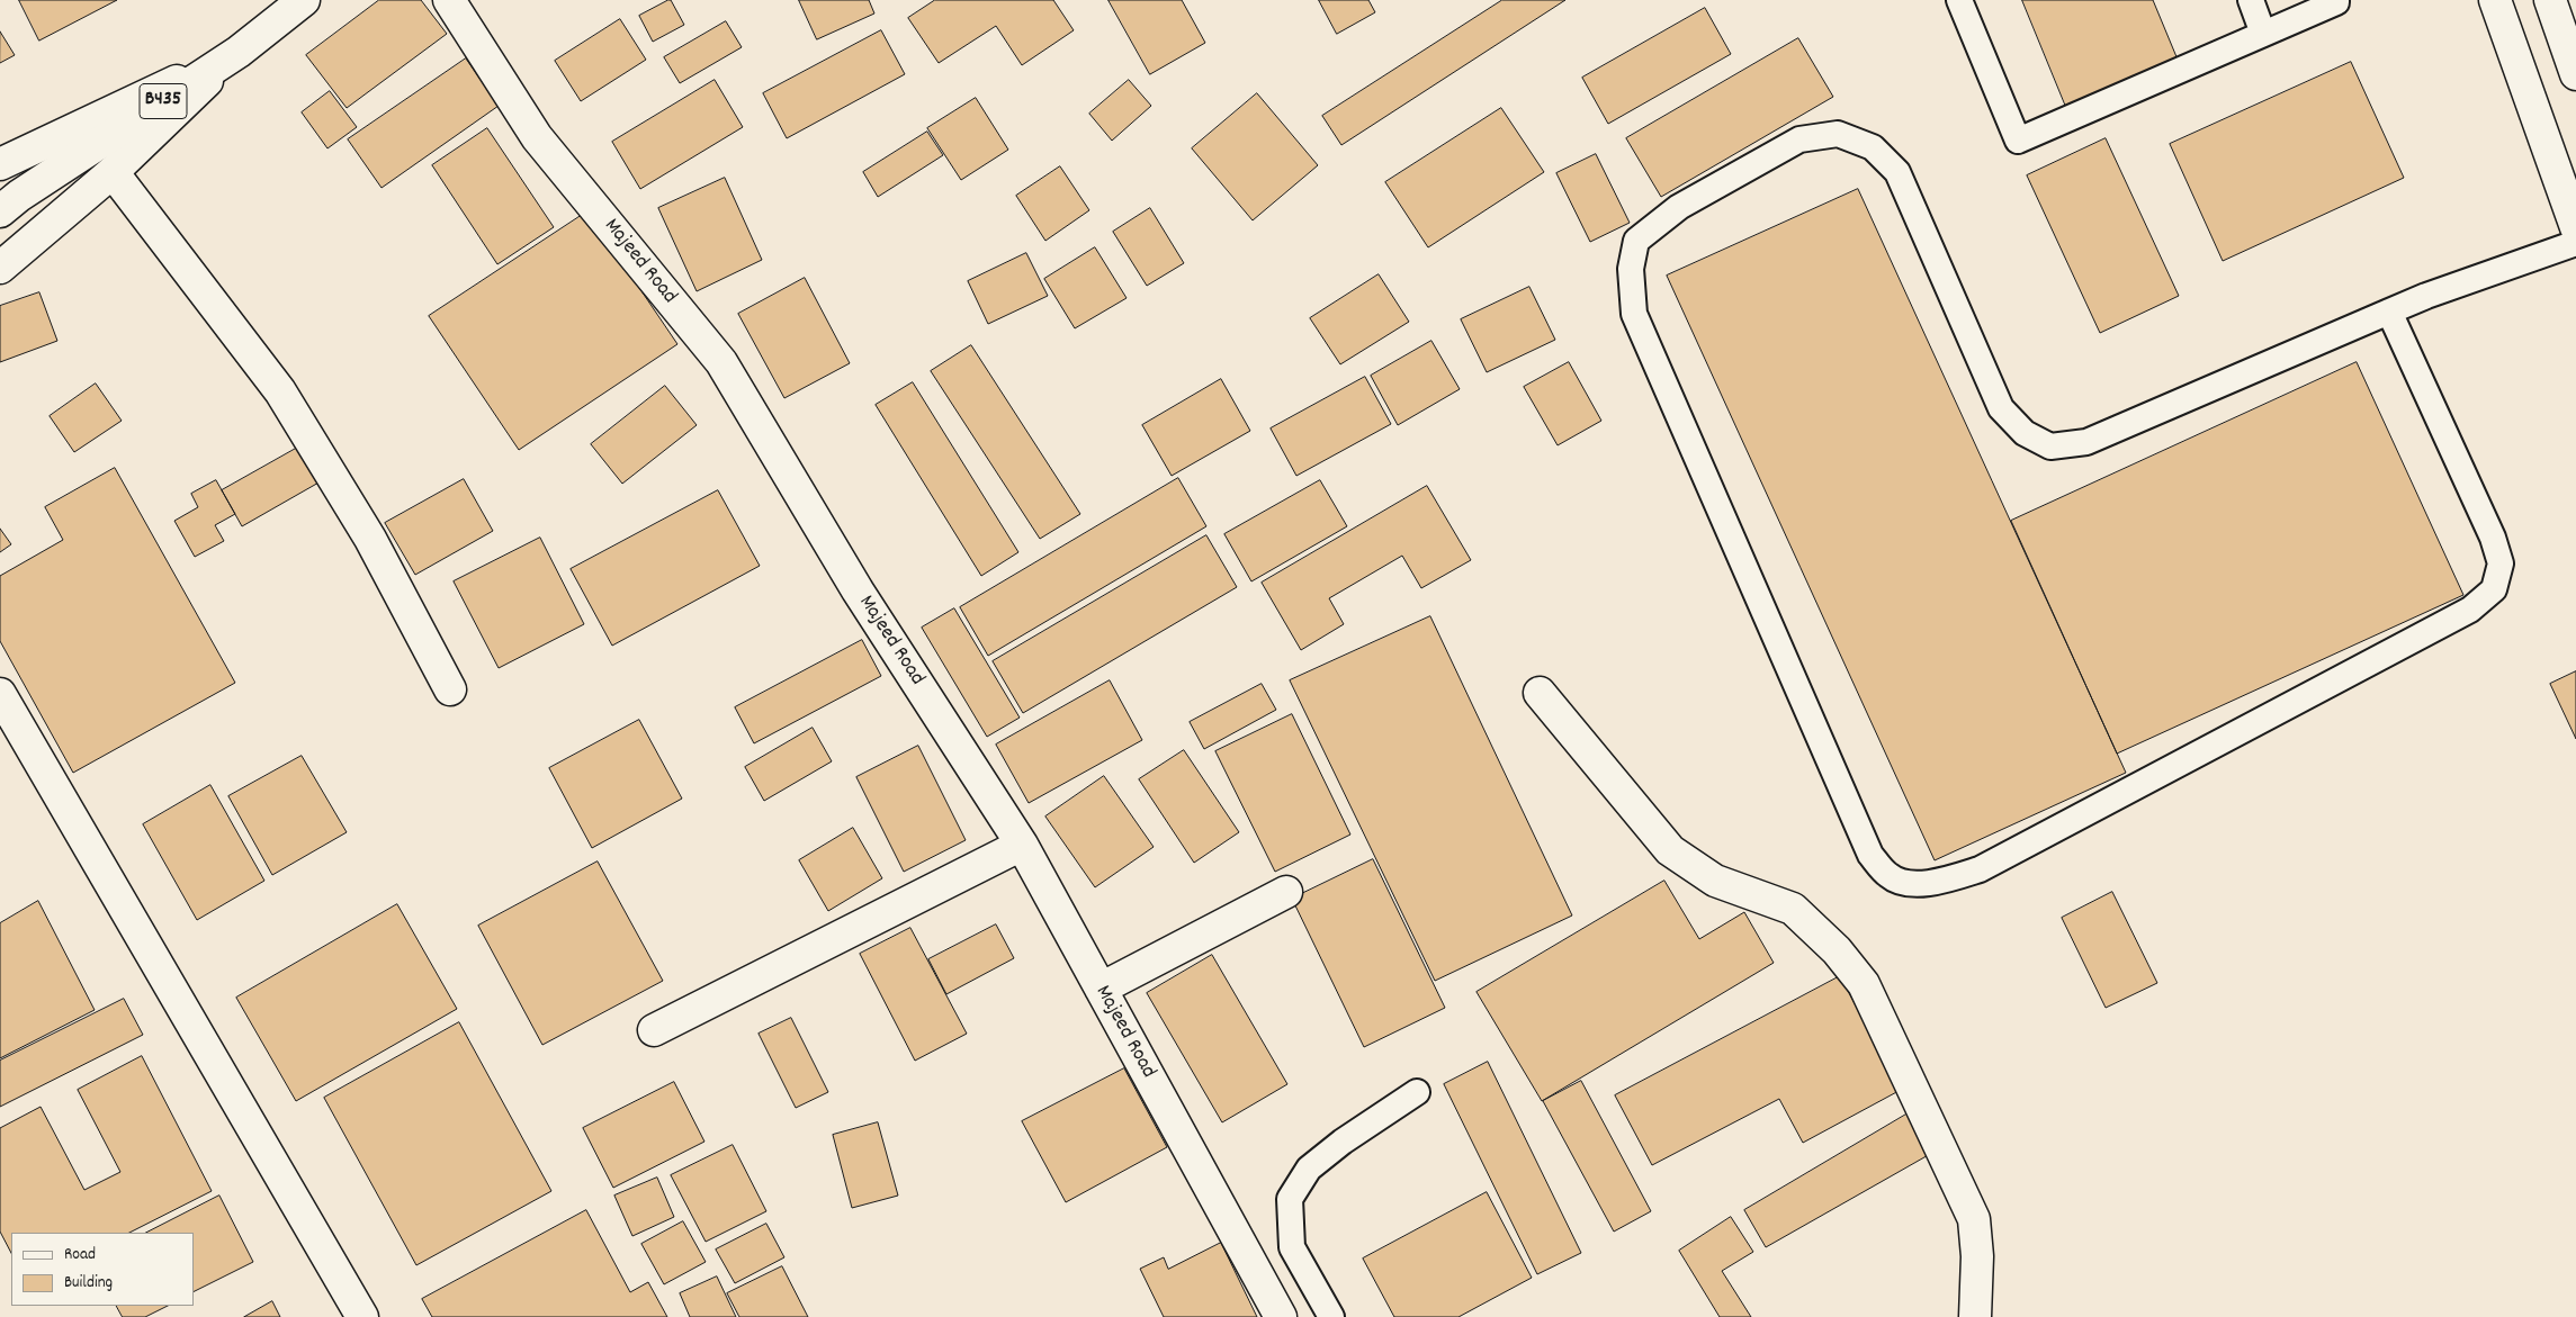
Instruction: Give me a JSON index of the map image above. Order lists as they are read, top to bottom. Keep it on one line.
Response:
{"streets":{"main road":["B435","Majeed Road"]},"legend":["Road","Building"]}
